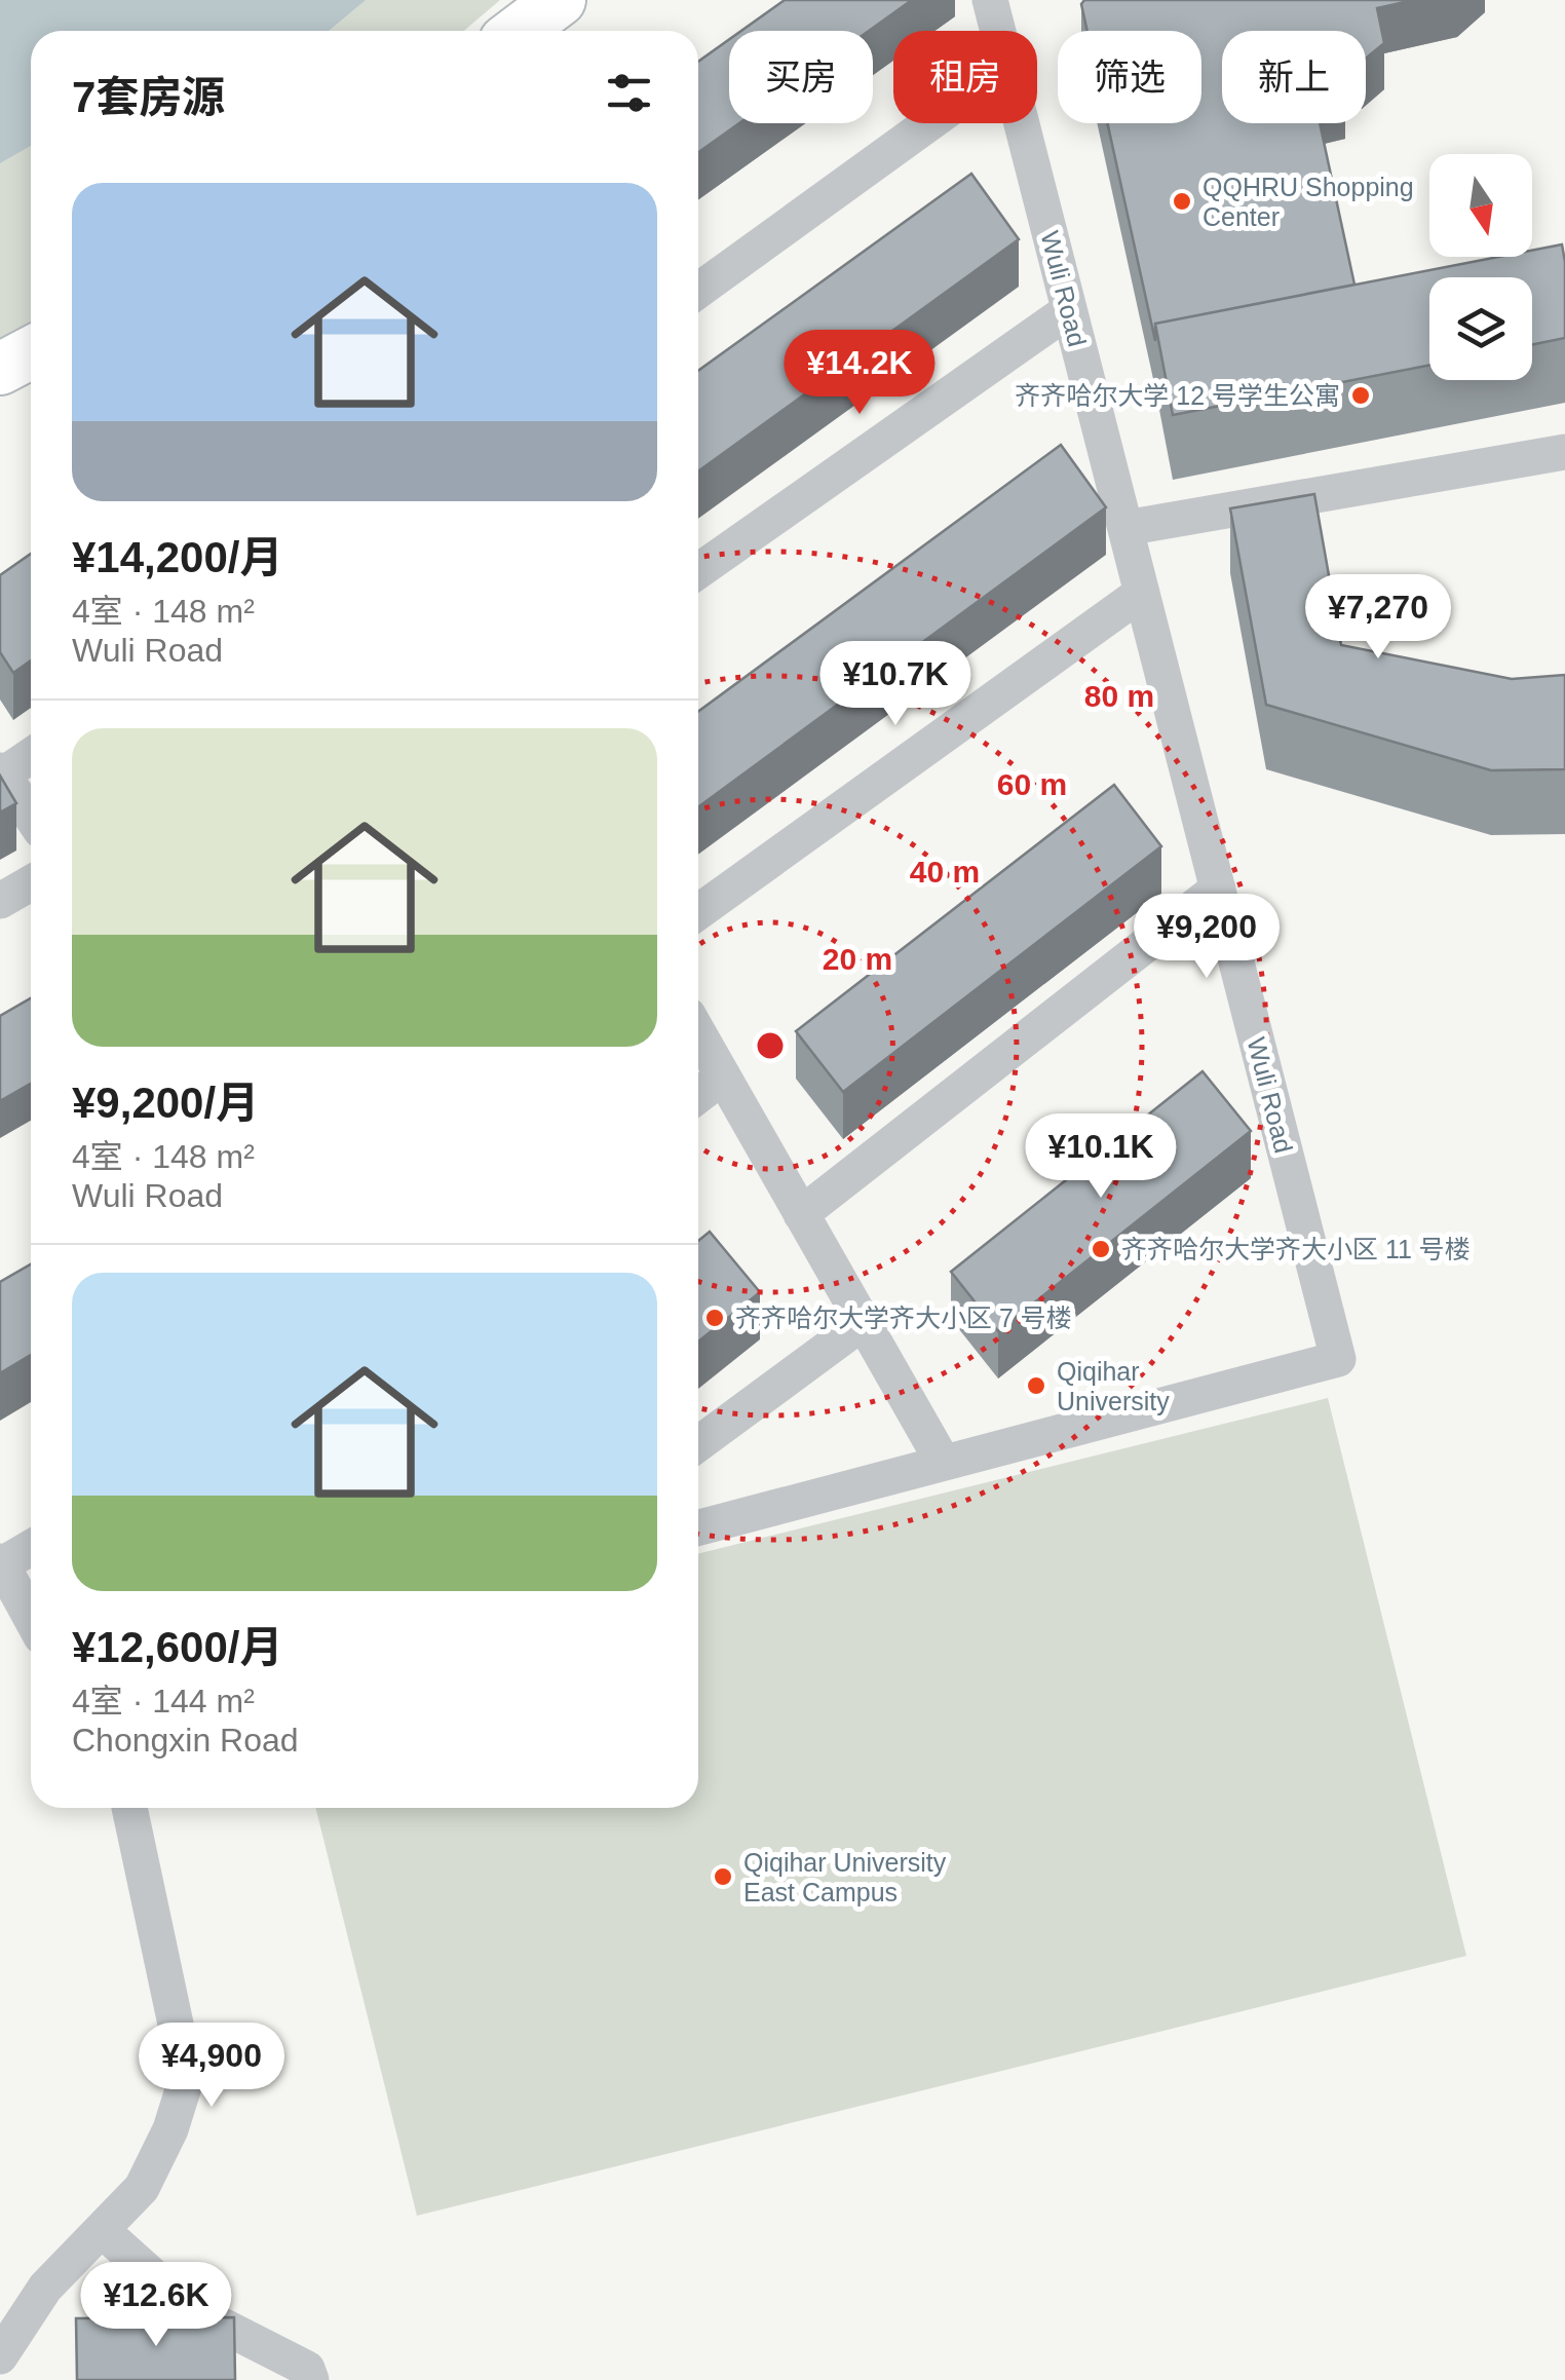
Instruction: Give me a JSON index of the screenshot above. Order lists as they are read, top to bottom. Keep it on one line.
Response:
{"streets":{"street":["Wuli Road"]},"places":["QQHRU Shopping Center","齐齐哈尔大学 12 号学生公寓","齐齐哈尔大学齐大小区 11 号楼","齐齐哈尔大学齐大小区 7 号楼","Qiqihar University","Qiqihar University East Campus"],"north":"bottom","page":{"chip":["买房","租房","筛选","新上"],"heading":"7套房源","list":[{"name":"¥14,200/月","note":"4室 · 148 m² · Wuli Road"},{"name":"¥9,200/月","note":"4室 · 148 m² · Wuli Road"},{"name":"¥12,600/月","note":"4室 · 144 m² · Chongxin Road"}],"price":["¥14.2K","¥7,270","¥10.7K","¥9,200","¥10.1K","¥4,900","¥12.6K"]},"rings":["80 m","60 m","40 m","20 m"]}
